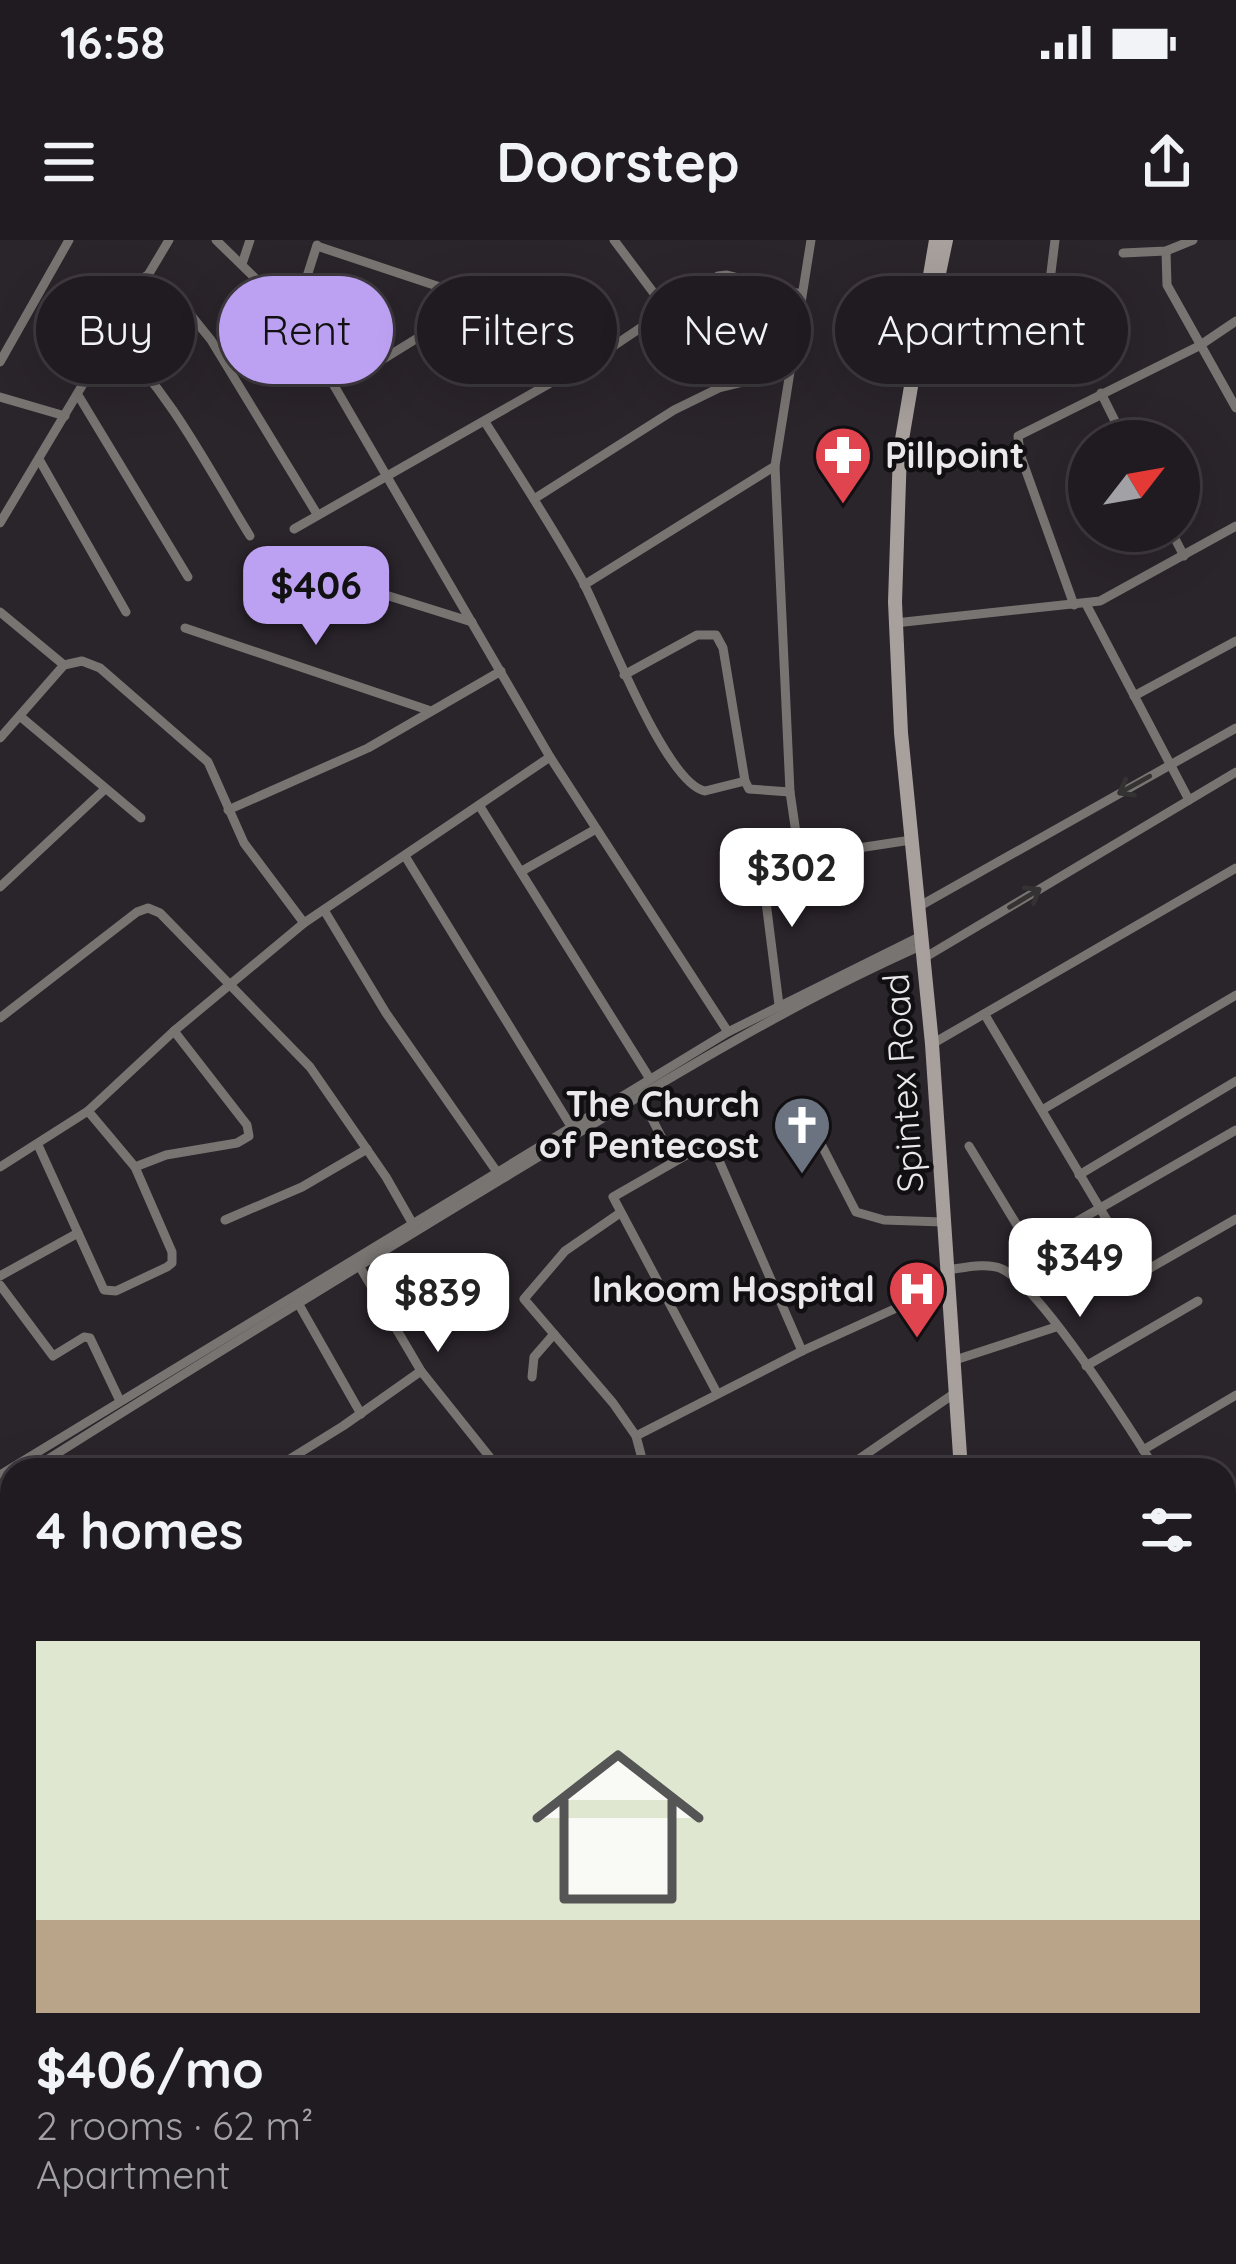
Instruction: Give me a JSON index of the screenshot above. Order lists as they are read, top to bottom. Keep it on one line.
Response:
{"streets":{"main road":["Spintex Road"]},"places":{"pharmacy":["Pillpoint"],"church":["The Church of Pentecost"],"hospital":["Inkoom Hospital"]},"north":"top right","page":{"status":"16:58","header":"Doorstep","chip":["Buy","Rent","Filters","New","Apartment"],"price":["$406","$302","$349","$839"],"heading":"4 homes","list":[{"name":"$406/mo","note":"2 rooms · 62 m² · Apartment"}]}}
